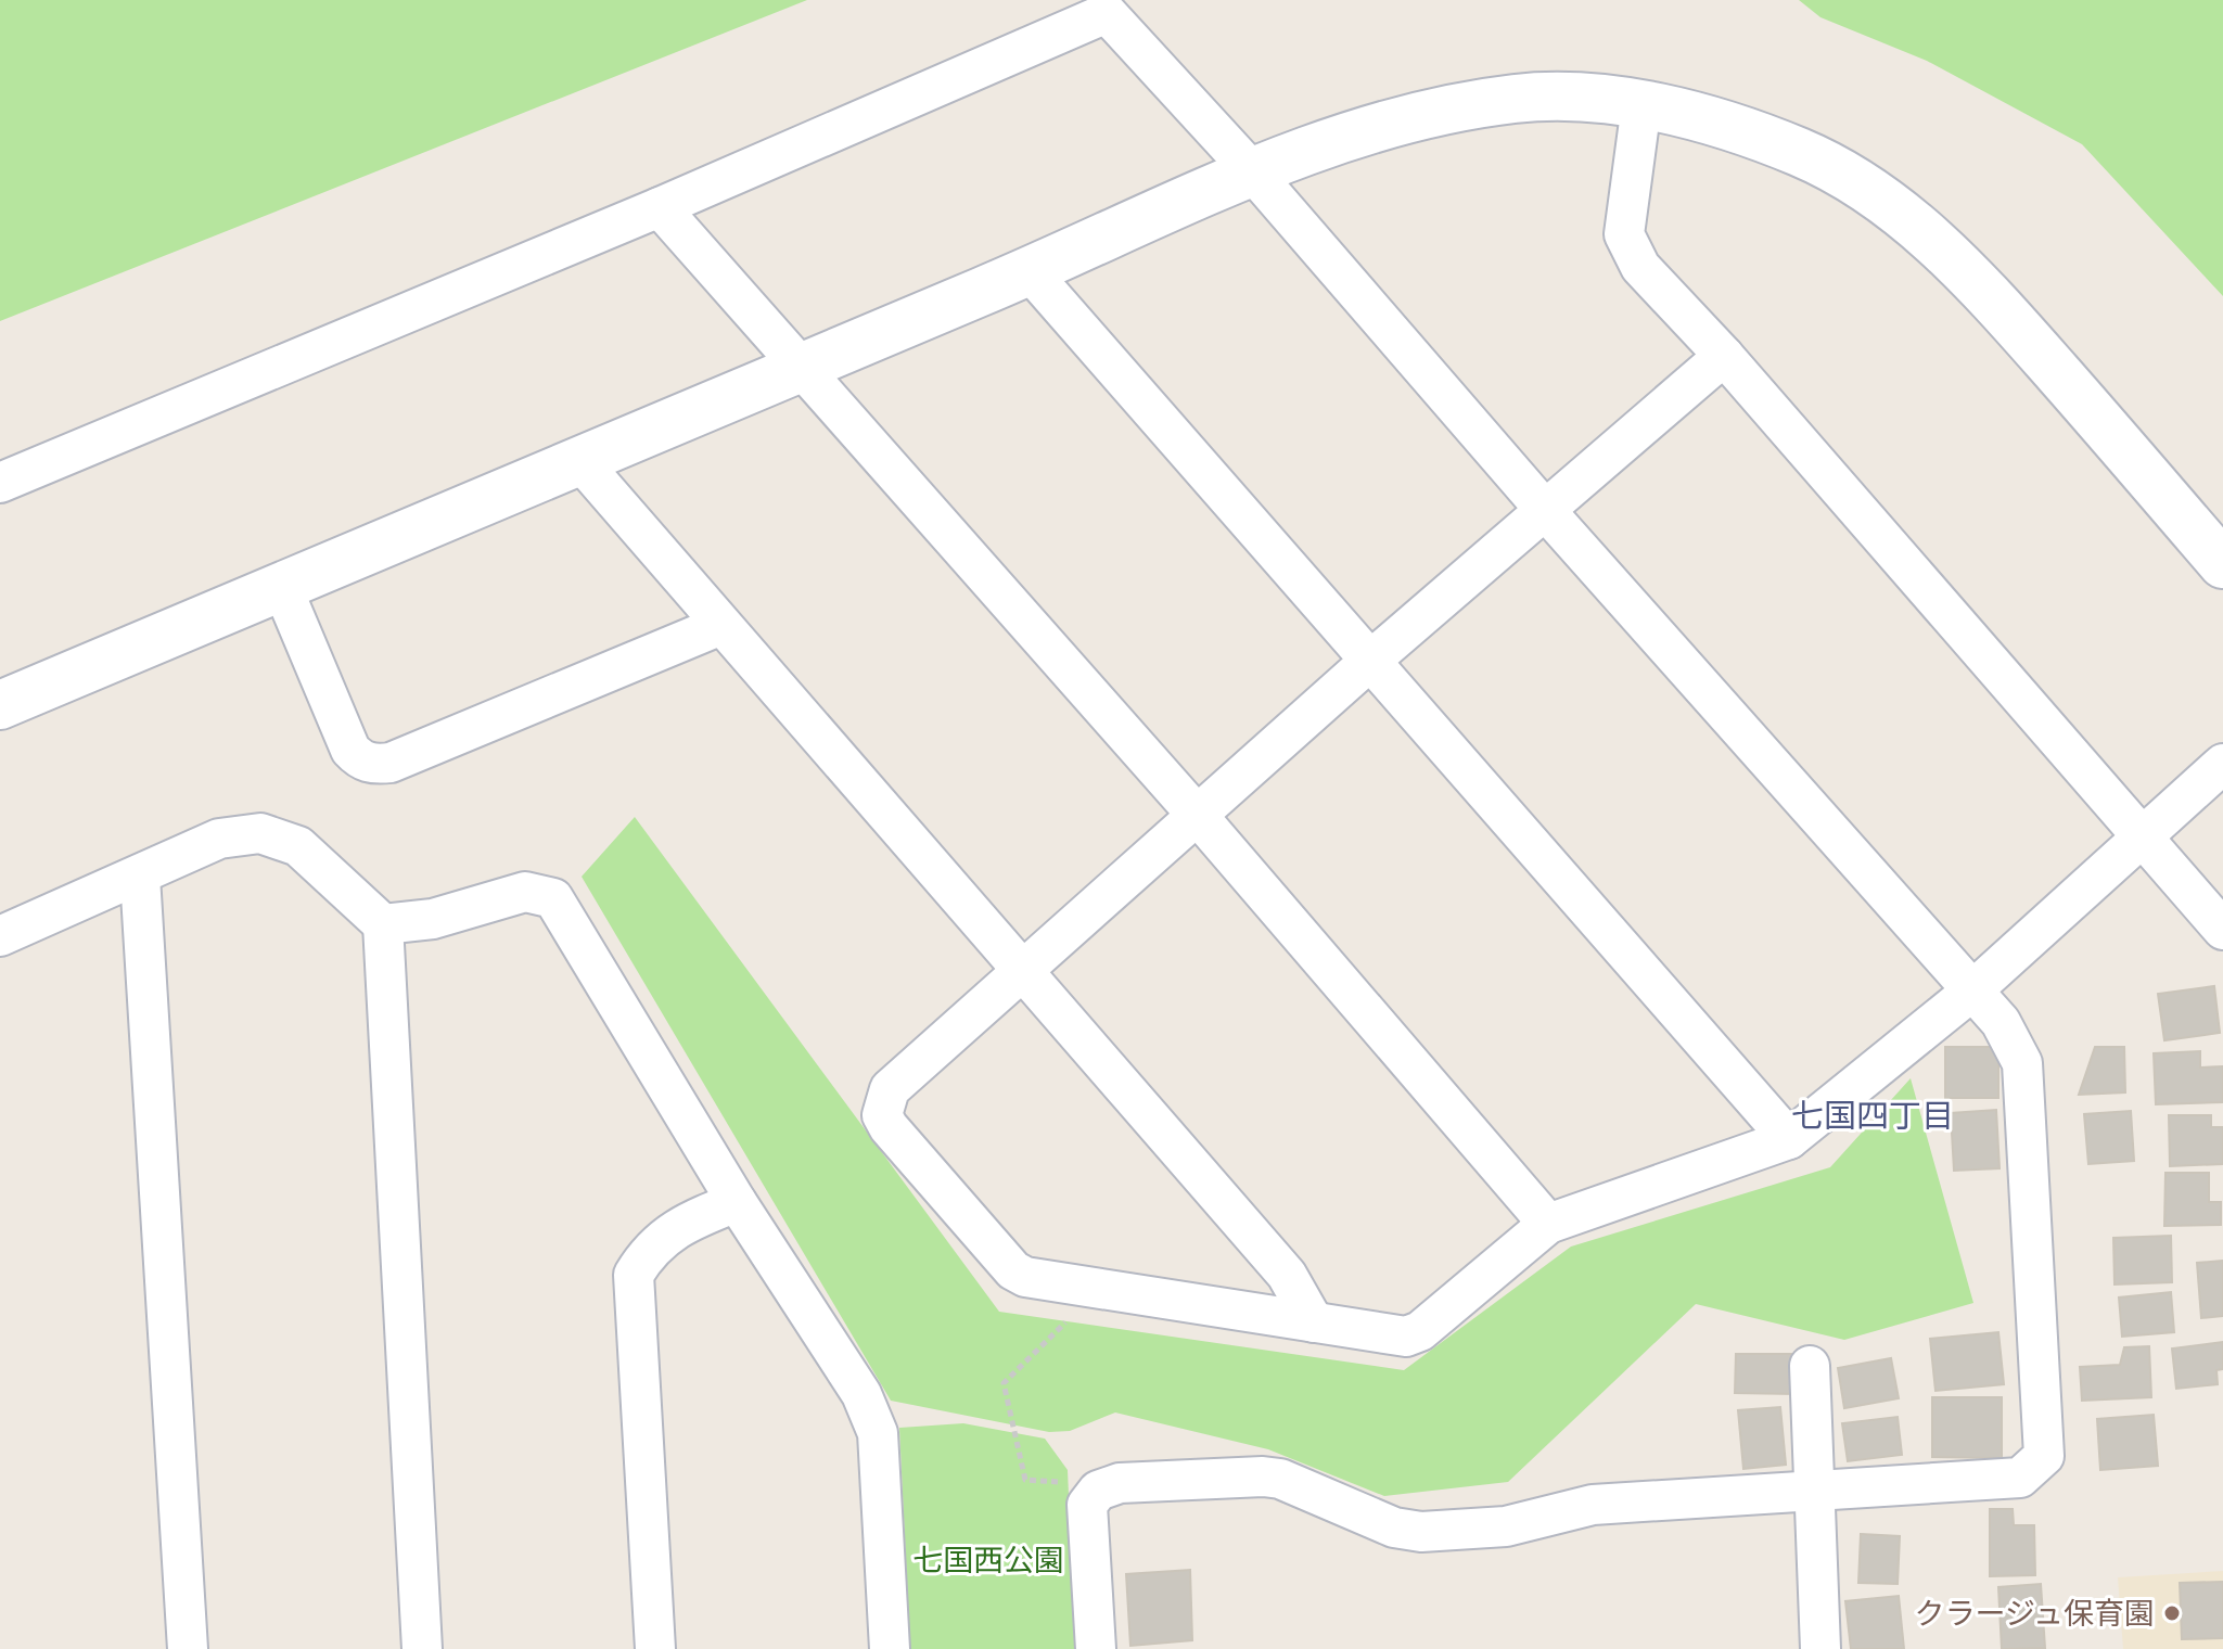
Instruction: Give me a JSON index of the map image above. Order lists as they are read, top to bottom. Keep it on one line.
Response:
{"districts":["七国四丁目"],"parks":["七国西公園"],"places":["クラージュ保育園"]}
